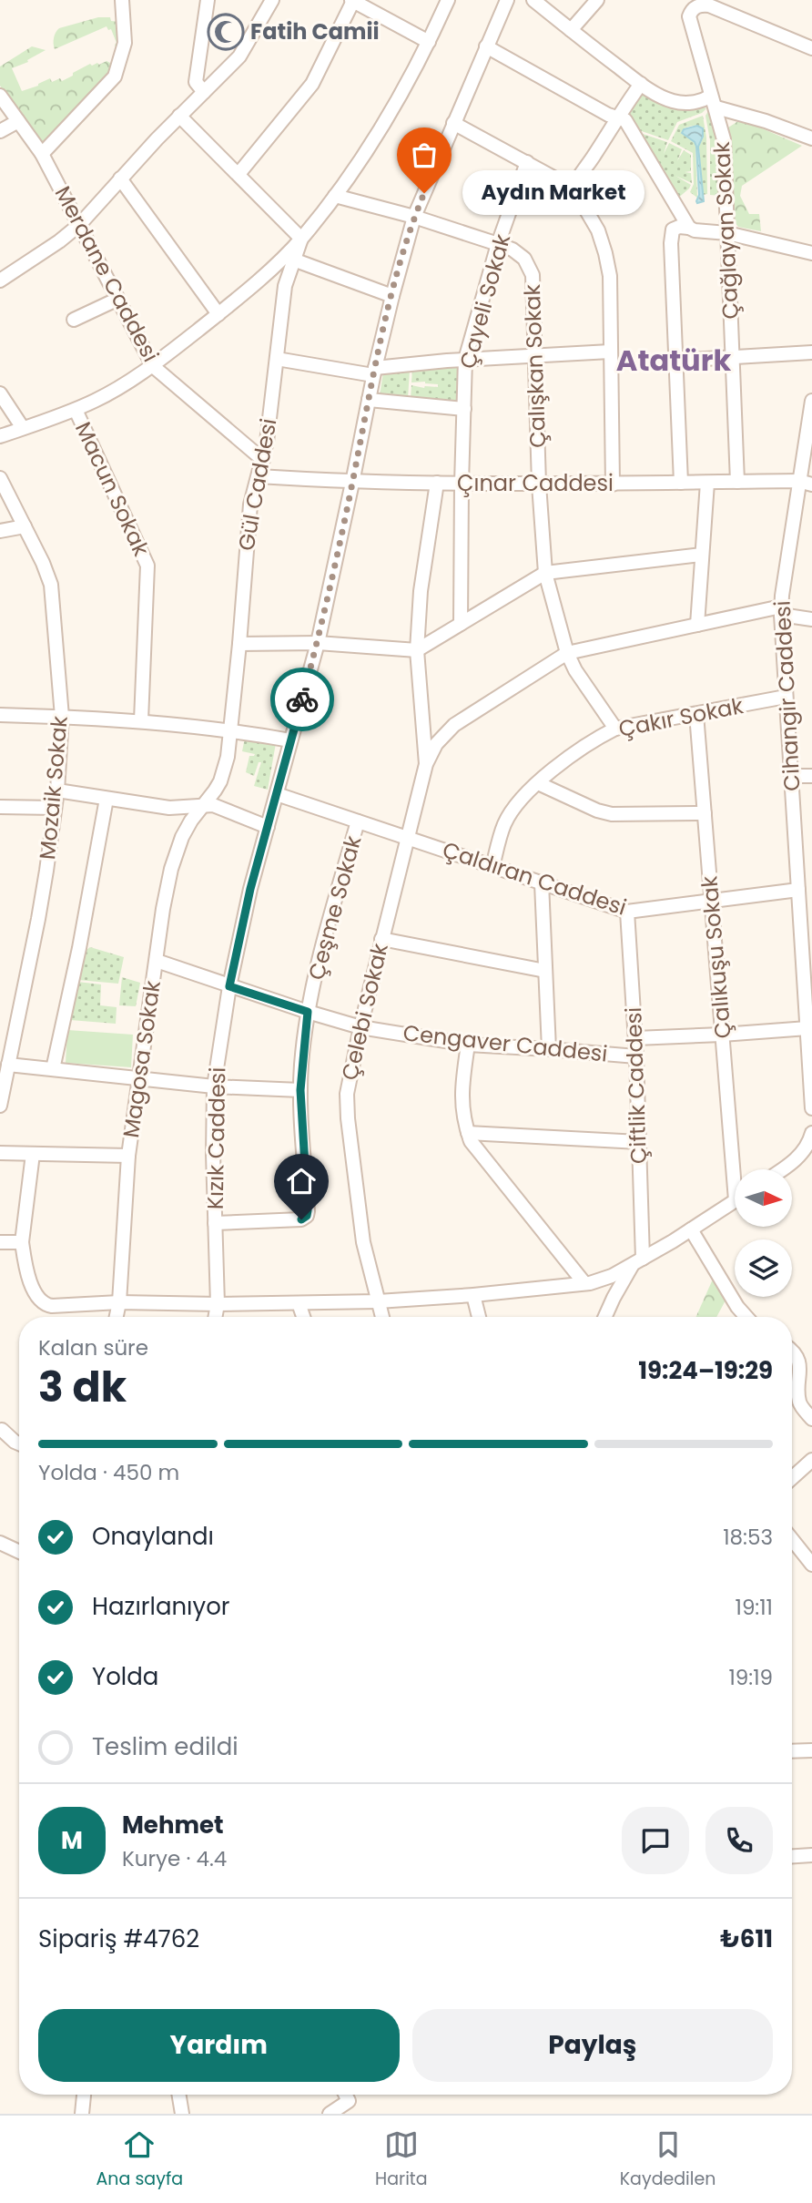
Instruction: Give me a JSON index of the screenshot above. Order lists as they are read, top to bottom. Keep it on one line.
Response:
{"streets":{"street":["Çağlayan Sokak","Merdane Caddesi","Çayeli Sokak","Çalışkan Sokak","Çınar Caddesi","Gül Caddesi","Macun Sokak","Cihangir Caddesi","Çakır Sokak","Mozaik Sokak","Çaldıran Caddesi","Çeşme Sokak","Çalıkuşu Sokak","Çelebi Sokak","Cengaver Caddesi","Magosa Sokak","Çiftlik Caddesi","Kızık Caddesi"]},"crossings":[["Çağlayan Sokak","Çınar Caddesi"],["Merdane Caddesi","Gül Caddesi"],["Çayeli Sokak","Çalışkan Sokak"],["Çayeli Sokak","Çınar Caddesi"],["Çalışkan Sokak","Çınar Caddesi"],["Çalışkan Sokak","Çakır Sokak"],["Çalışkan Sokak","Kızık Caddesi"],["Çınar Caddesi","Gül Caddesi"],["Çınar Caddesi","Cihangir Caddesi"],["Çınar Caddesi","Kızık Caddesi"],["Gül Caddesi","Magosa Sokak"],["Cihangir Caddesi","Çakır Sokak"],["Cihangir Caddesi","Çaldıran Caddesi"],["Çakır Sokak","Çaldıran Caddesi"],["Çakır Sokak","Çalıkuşu Sokak"],["Çaldıran Caddesi","Çeşme Sokak"],["Çaldıran Caddesi","Çalıkuşu Sokak"],["Çaldıran Caddesi","Çelebi Sokak"],["Çaldıran Caddesi","Çiftlik Caddesi"],["Çaldıran Caddesi","Kızık Caddesi"],["Çeşme Sokak","Cengaver Caddesi"],["Çeşme Sokak","Kızık Caddesi"],["Çelebi Sokak","Cengaver Caddesi"],["Cengaver Caddesi","Magosa Sokak"],["Cengaver Caddesi","Çiftlik Caddesi"],["Cengaver Caddesi","Kızık Caddesi"]],"districts":["Atatürk"],"places":{"mosque":["Fatih Camii"],"other":["Aydın Market"]},"north":"right","page":{"bubble":"Aydın Market","heading":["3 dk","Kalan süre","19:24–19:29"],"panel":["Mehmet","Kurye · 4.4","Sipariş #4762","₺611"],"bar":"Yolda · 450 m","list":[["Onaylandı","18:53"],["Hazırlanıyor","19:11"],["Yolda","19:19"],"Teslim edildi"],"round":"M","buttons":["Yardım","Paylaş"],"tabs":["Ana sayfa","Harita","Kaydedilen"]}}
